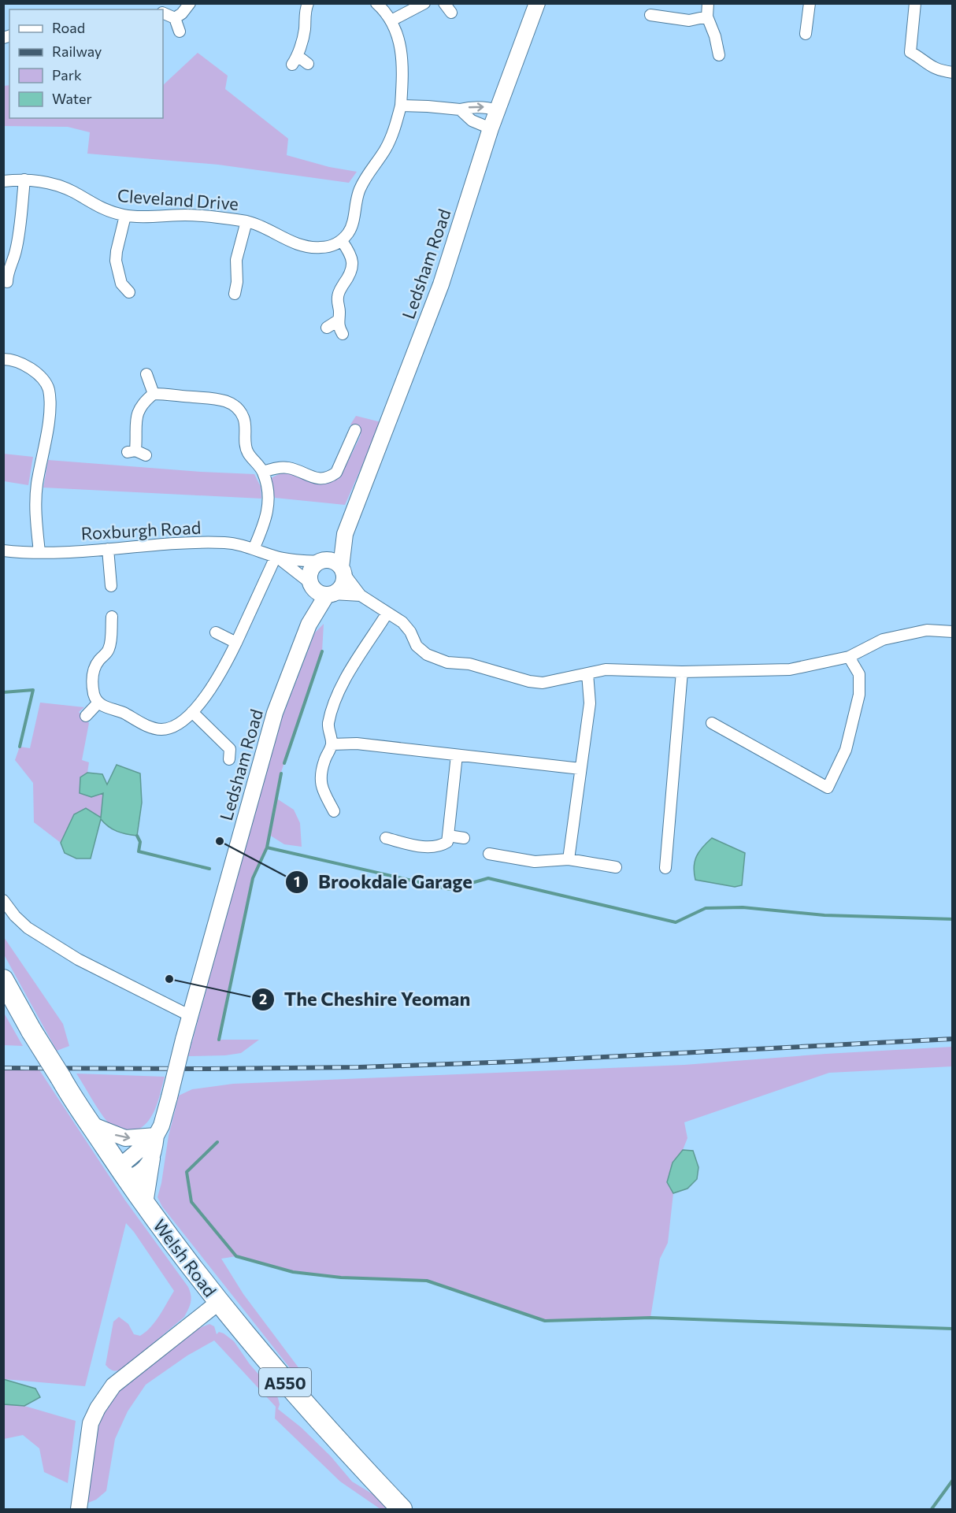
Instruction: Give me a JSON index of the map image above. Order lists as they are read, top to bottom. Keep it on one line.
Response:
{"streets":{"highway":["Welsh Road","A550"],"main road":["Ledsham Road"],"street":["Cleveland Drive","Roxburgh Road"]},"crossings":[["Ledsham Road","Roxburgh Road"],["Ledsham Road","Welsh Road"]],"places":["Brookdale Garage","The Cheshire Yeoman"],"legend":["Road","Railway","Park","Water"]}
